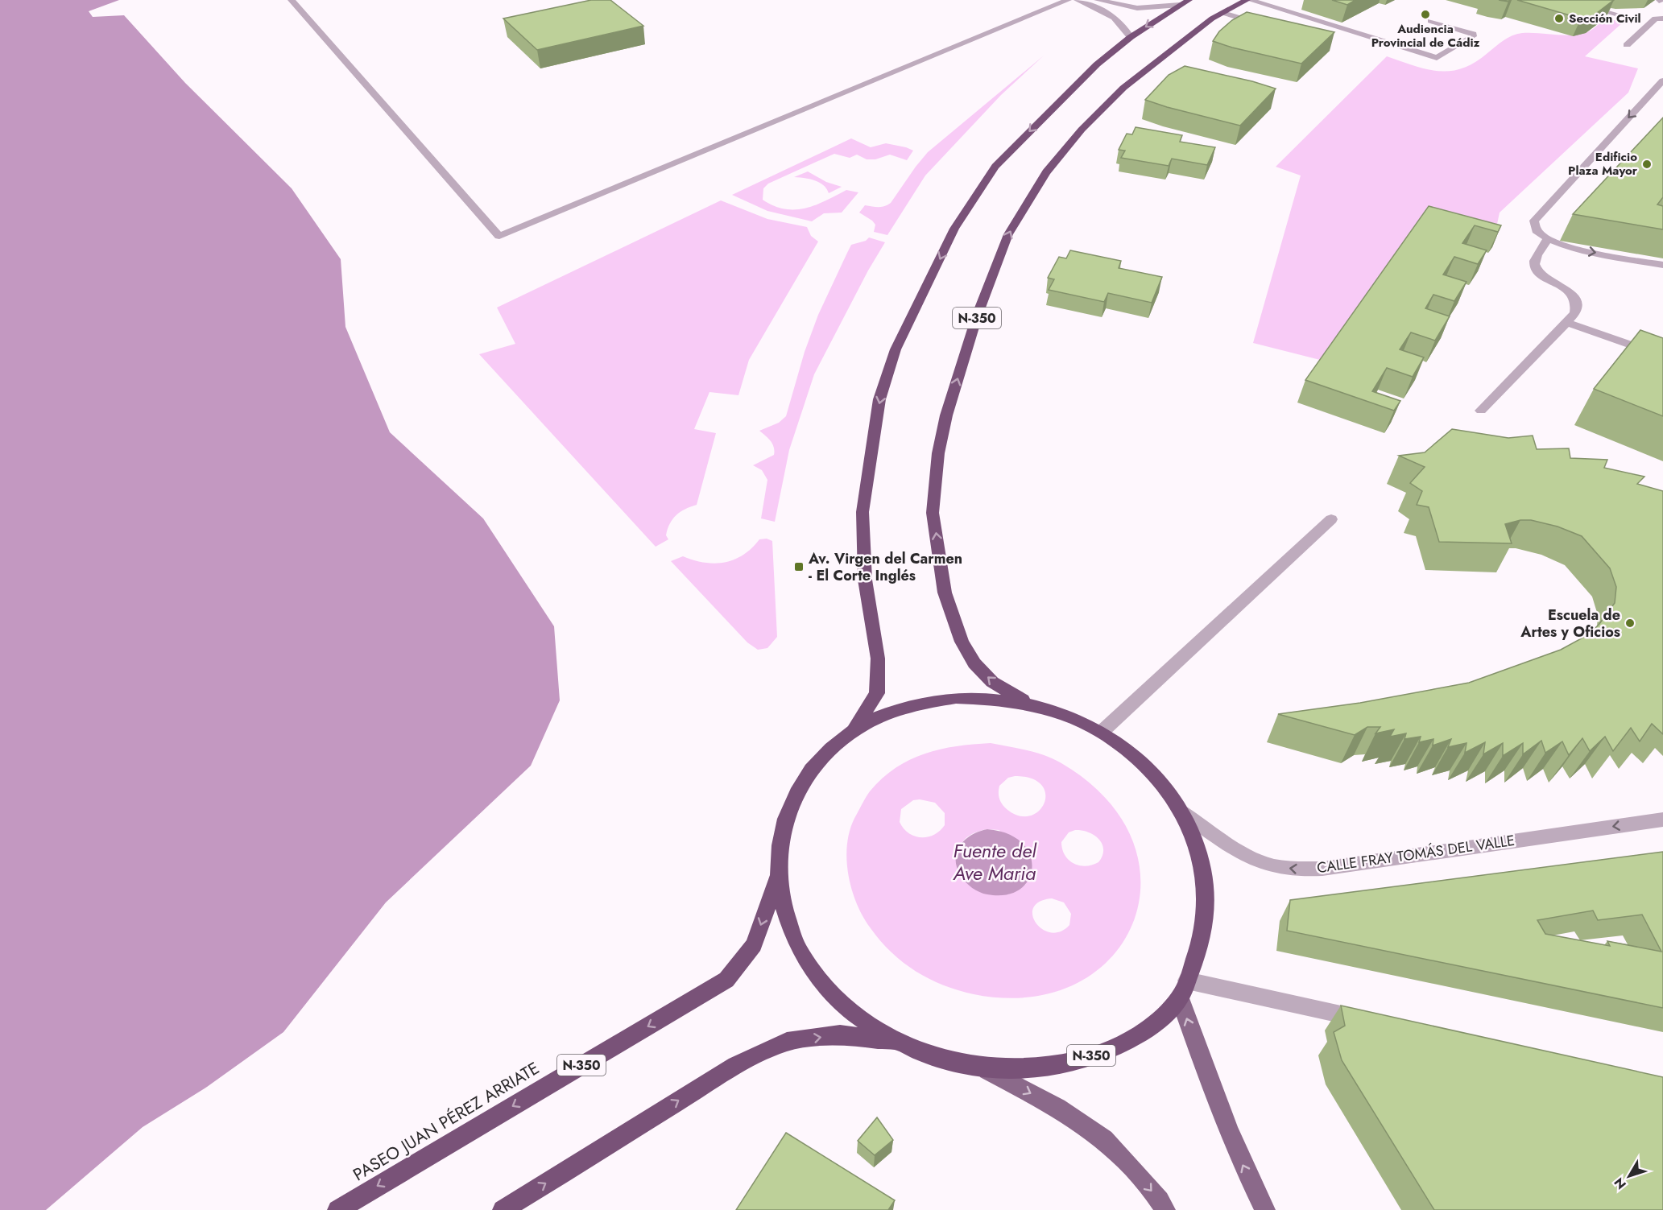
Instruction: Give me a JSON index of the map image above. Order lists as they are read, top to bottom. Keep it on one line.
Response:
{"streets":{"highway":["N-350","PASEO JUAN PÉREZ ARRIATE"],"street":["CALLE FRAY TOMÁS DEL VALLE"]},"crossings":[["N-350","CALLE FRAY TOMÁS DEL VALLE"],["N-350","PASEO JUAN PÉREZ ARRIATE"]],"one_way":["CALLE FRAY TOMÁS DEL VALLE"],"water":["Fuente del Ave Maria"],"places":{"other":["Audiencia Provincial de Cádiz","Sección Civil","Edificio Plaza Mayor","Escuela de Artes y Oficios"],"transit":["Av. Virgen del Carmen - El Corte Inglés"]},"north":"bottom left"}
